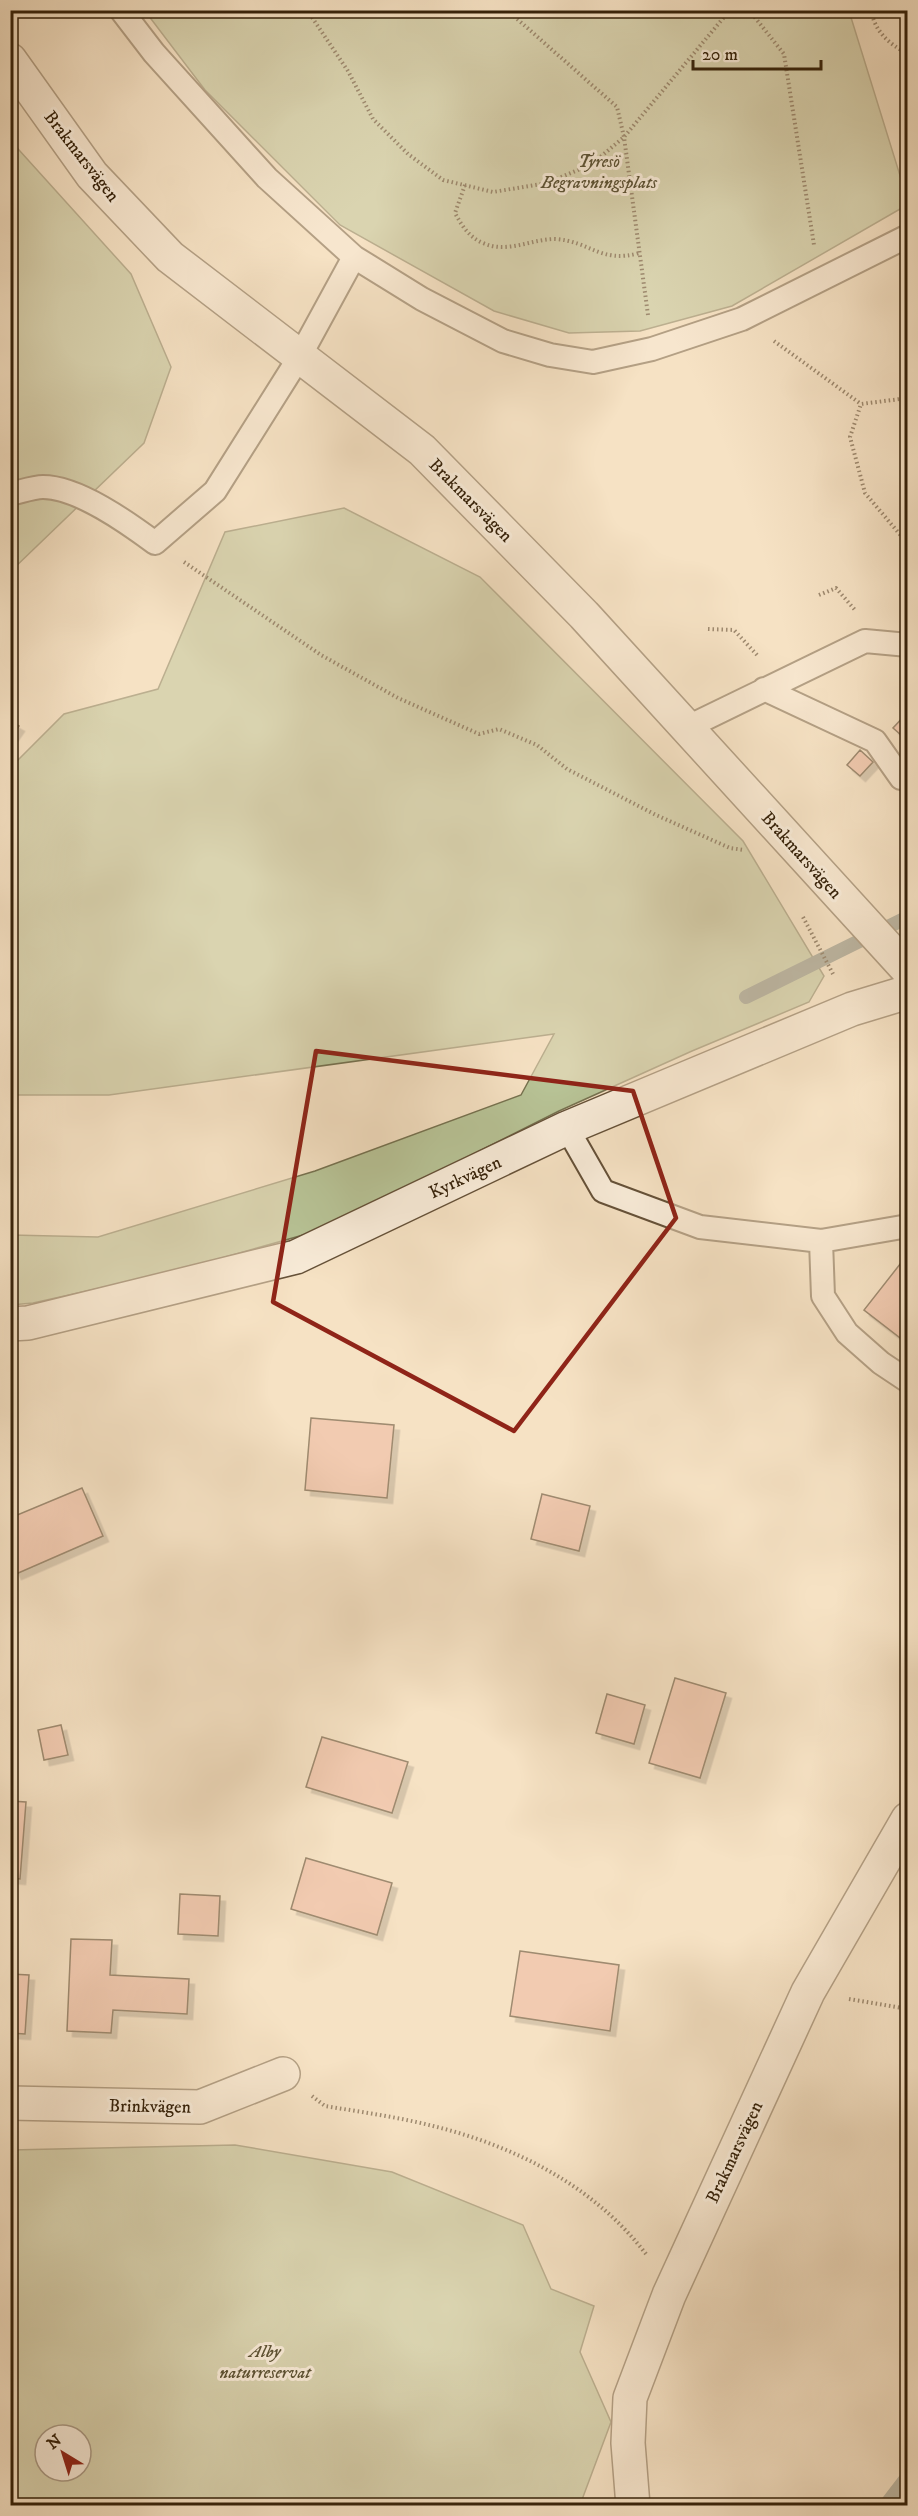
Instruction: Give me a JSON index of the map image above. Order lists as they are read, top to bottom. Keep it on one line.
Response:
{"streets":{"street":["Brakmarsvägen","Kyrkvägen","Brinkvägen"]},"parks":["Tyresö Begravningsplats","Alby naturreservat"],"scale_bar":"20 m","north":"top left"}
